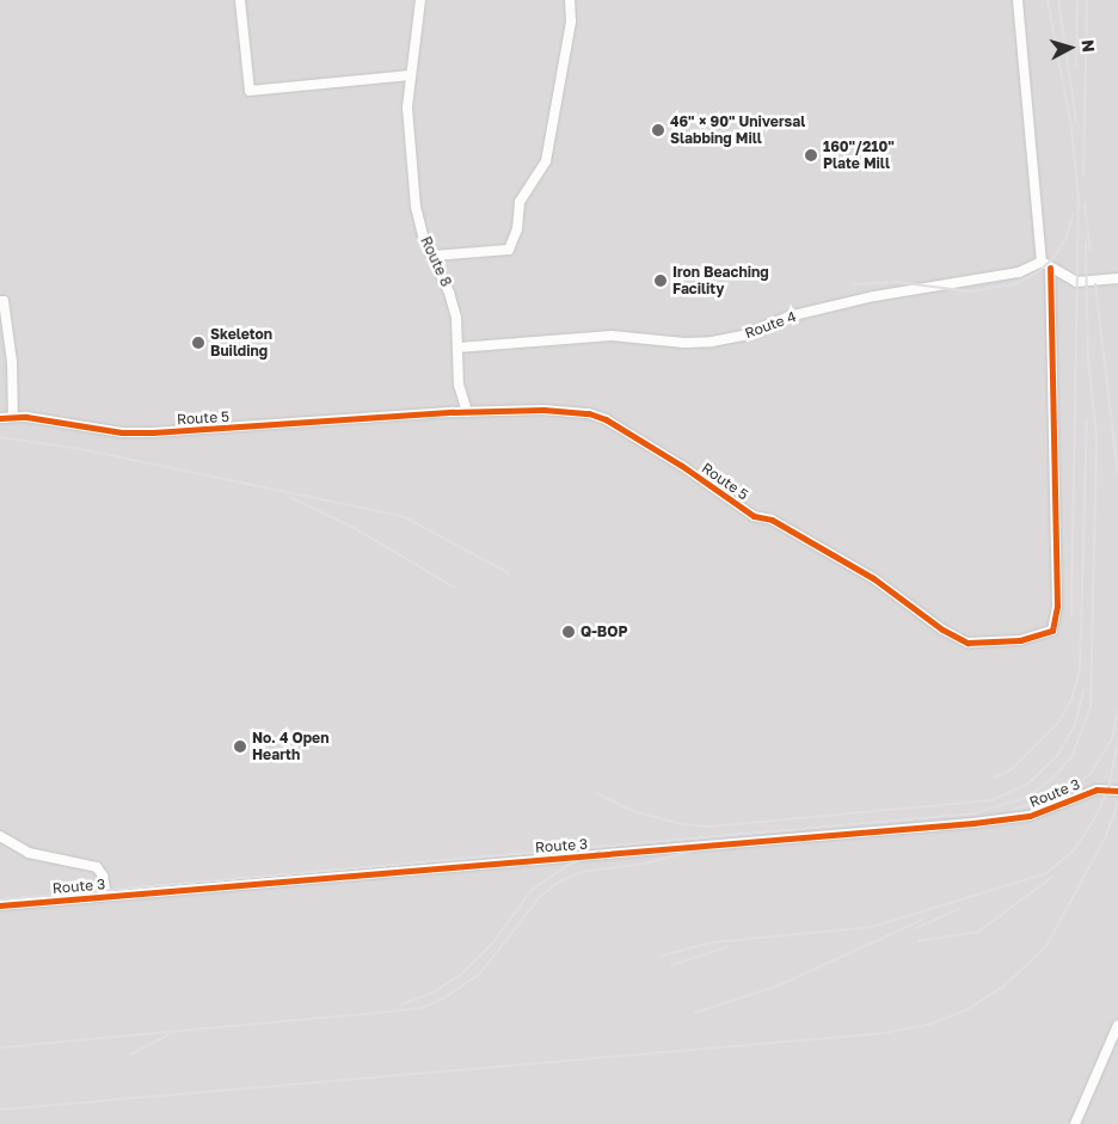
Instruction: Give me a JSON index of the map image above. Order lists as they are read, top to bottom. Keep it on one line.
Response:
{"streets":{"street":["Route 8","Route 4","Route 5","Route 3"]},"crossings":[["Route 8","Route 4"],["Route 8","Route 5"]],"places":["46\" × 90\" Universal Slabbing Mill","160\"/210\" Plate Mill","Iron Beaching Facility","Skeleton Building","Q-BOP","No. 4 Open Hearth"],"north":"right"}
